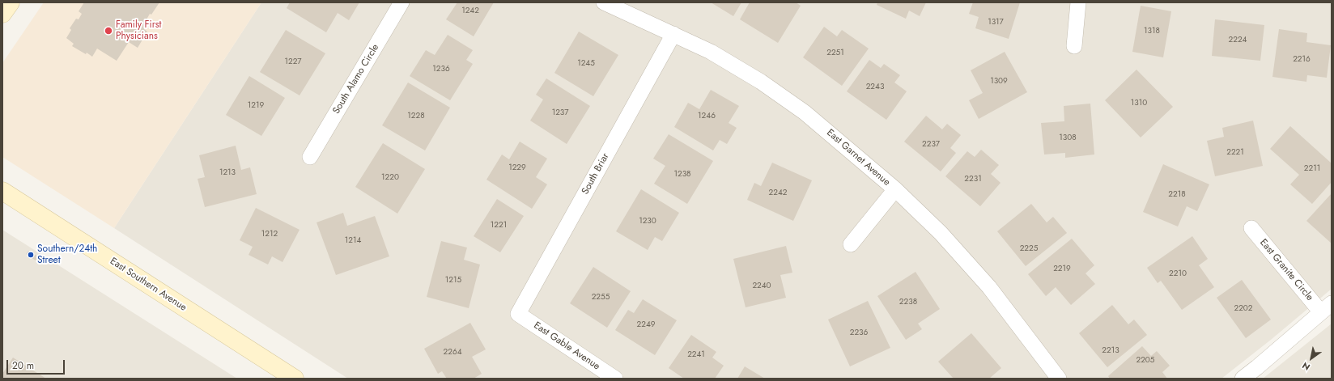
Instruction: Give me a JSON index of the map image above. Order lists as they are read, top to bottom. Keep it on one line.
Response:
{"streets":{"main road":["East Southern Avenue"],"street":["South Alamo Circle","East Garnet Avenue","South Briar","East Granite Circle","East Gable Avenue"]},"crossings":[["East Garnet Avenue","South Briar"],["South Briar","East Gable Avenue"]],"places":["Family First Physicians","Southern/24th Street"],"house_numbers":["1242","1317","1318","2224","2251","2216","1227","1245","1236","1309","2243","1310","1219","1237","1228","1246","1308","2237","2221","1229","2211","1213","1238","1220","2231","2242","2218","1230","1221","1212","1214","2225","2219","2210","1215","2240","2255","2238","2202","2249","2236","2213","2264","2241","2205"],"scale_bar":"20 m","north":"bottom left"}
